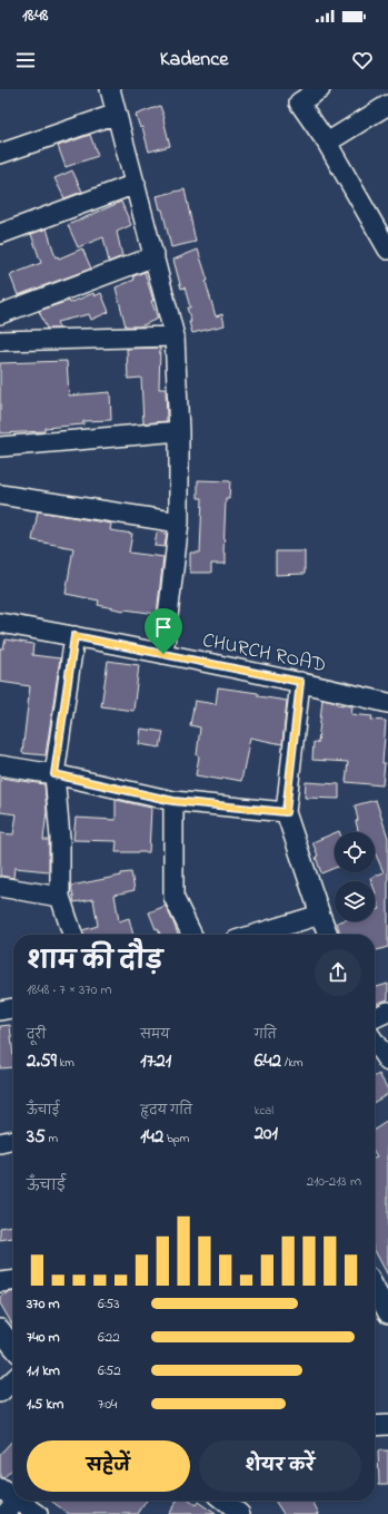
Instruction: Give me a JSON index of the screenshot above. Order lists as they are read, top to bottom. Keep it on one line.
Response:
{"streets":{"street":["CHURCH ROAD"]},"page":{"status":"18:48","header":"Kadence","heading":["शाम की दौड़","18:48 · 7 × 370 m"],"stats":[["दूरी","2.59 km"],["समय","17:21"],["गति","6:42 /km"],["ऊँचाई","35 m"],["हृदय गति","142 bpm"],["kcal","201"]],"chart":["ऊँचाई","210–213 m"],"list":[{"name":"370 m","note":"6:53"},{"name":"740 m","note":"6:22"},{"name":"1.1 km","note":"6:52"},{"name":"1.5 km","note":"7:04"}],"buttons":["सहेजें","शेयर करें"]}}
